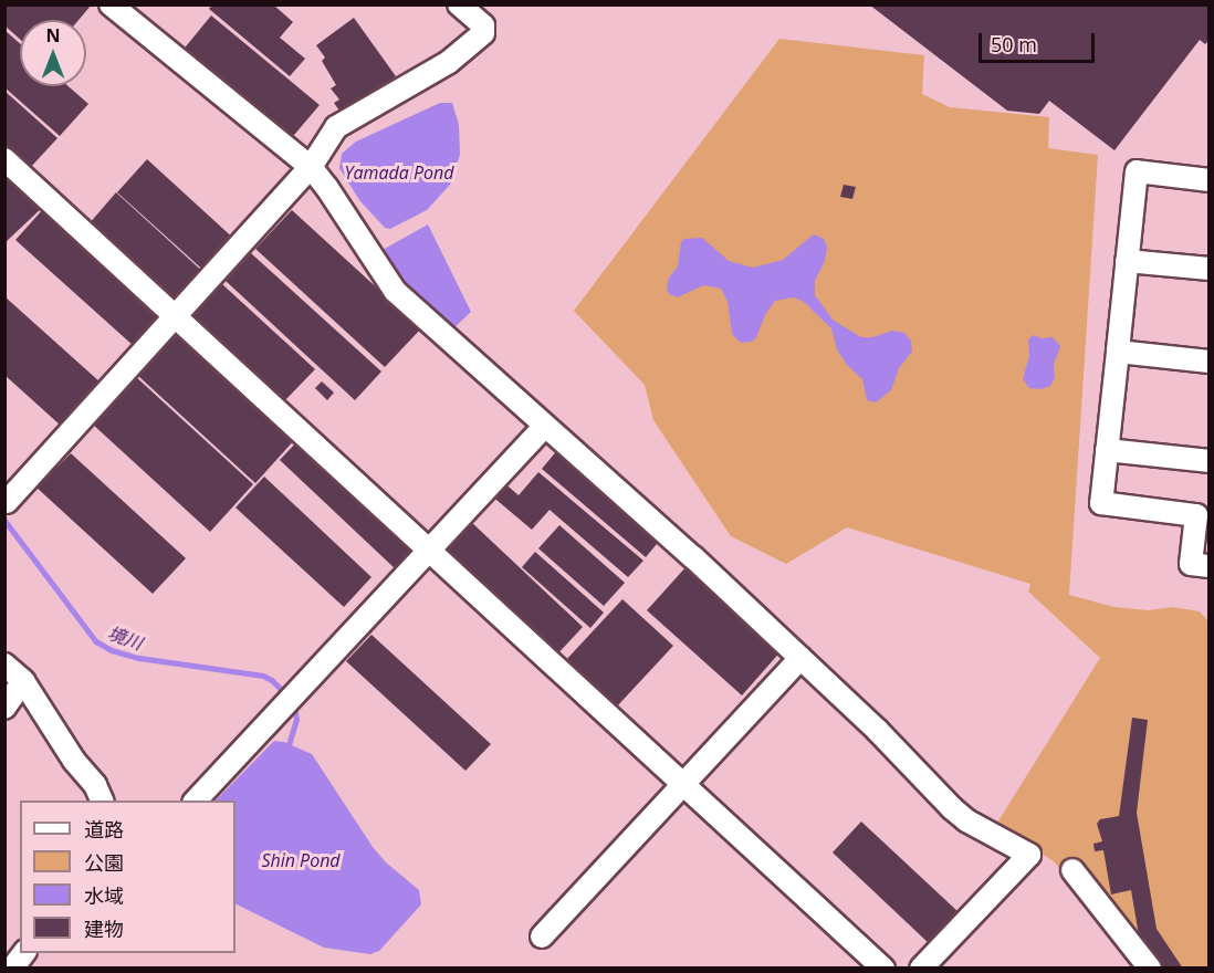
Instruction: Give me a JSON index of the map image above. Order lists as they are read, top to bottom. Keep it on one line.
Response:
{"water":["Yamada Pond","境川","Shin Pond"],"legend":["道路","公園","水域","建物"],"scale_bar":"50 m","north":"top"}
